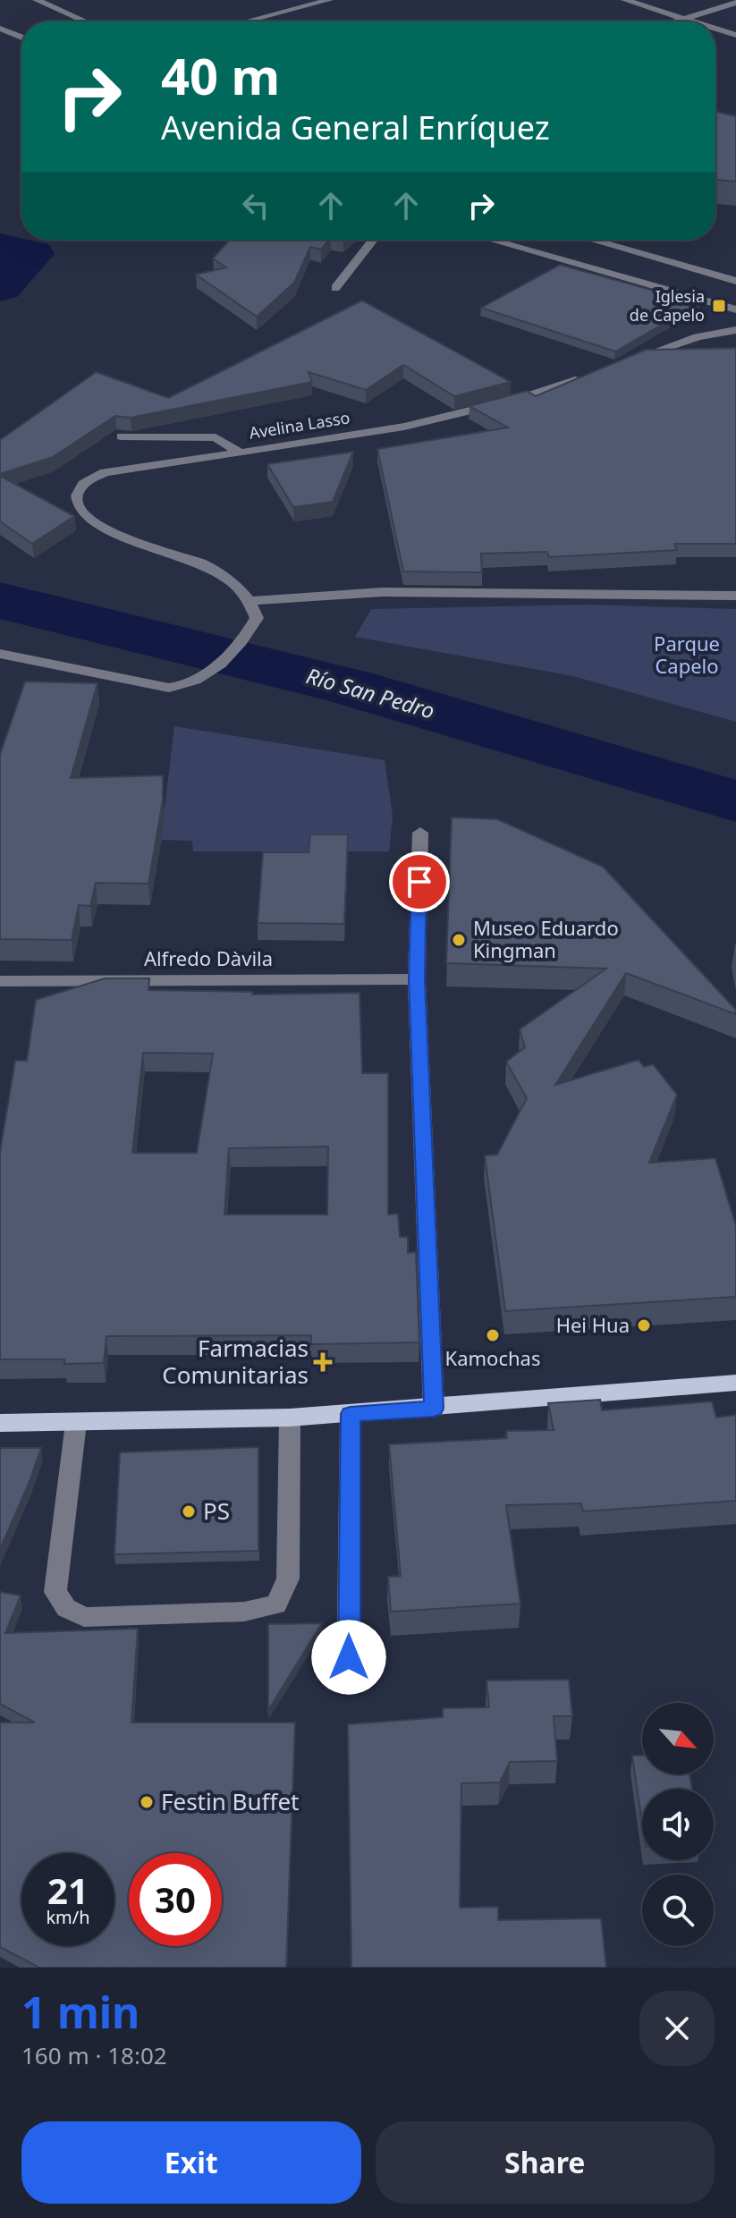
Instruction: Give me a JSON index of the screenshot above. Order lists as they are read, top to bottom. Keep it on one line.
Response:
{"streets":{"street":["Avelina Lasso","Alfredo Dàvila"]},"water":["Río San Pedro"],"parks":["Parque Capelo"],"places":{"transit":["Iglesia de Capelo"],"other":["Museo Eduardo Kingman","Hei Hua","Kamochas","PS","Festin Buffet"],"health":["Farmacias Comunitarias"]},"north":"bottom right","page":{"turn":["40 m","Avenida General Enríquez"],"speed":"21 km/h","limit":"30","heading":["1 min","160 m · 18:02"],"buttons":["Exit","Share"]}}
